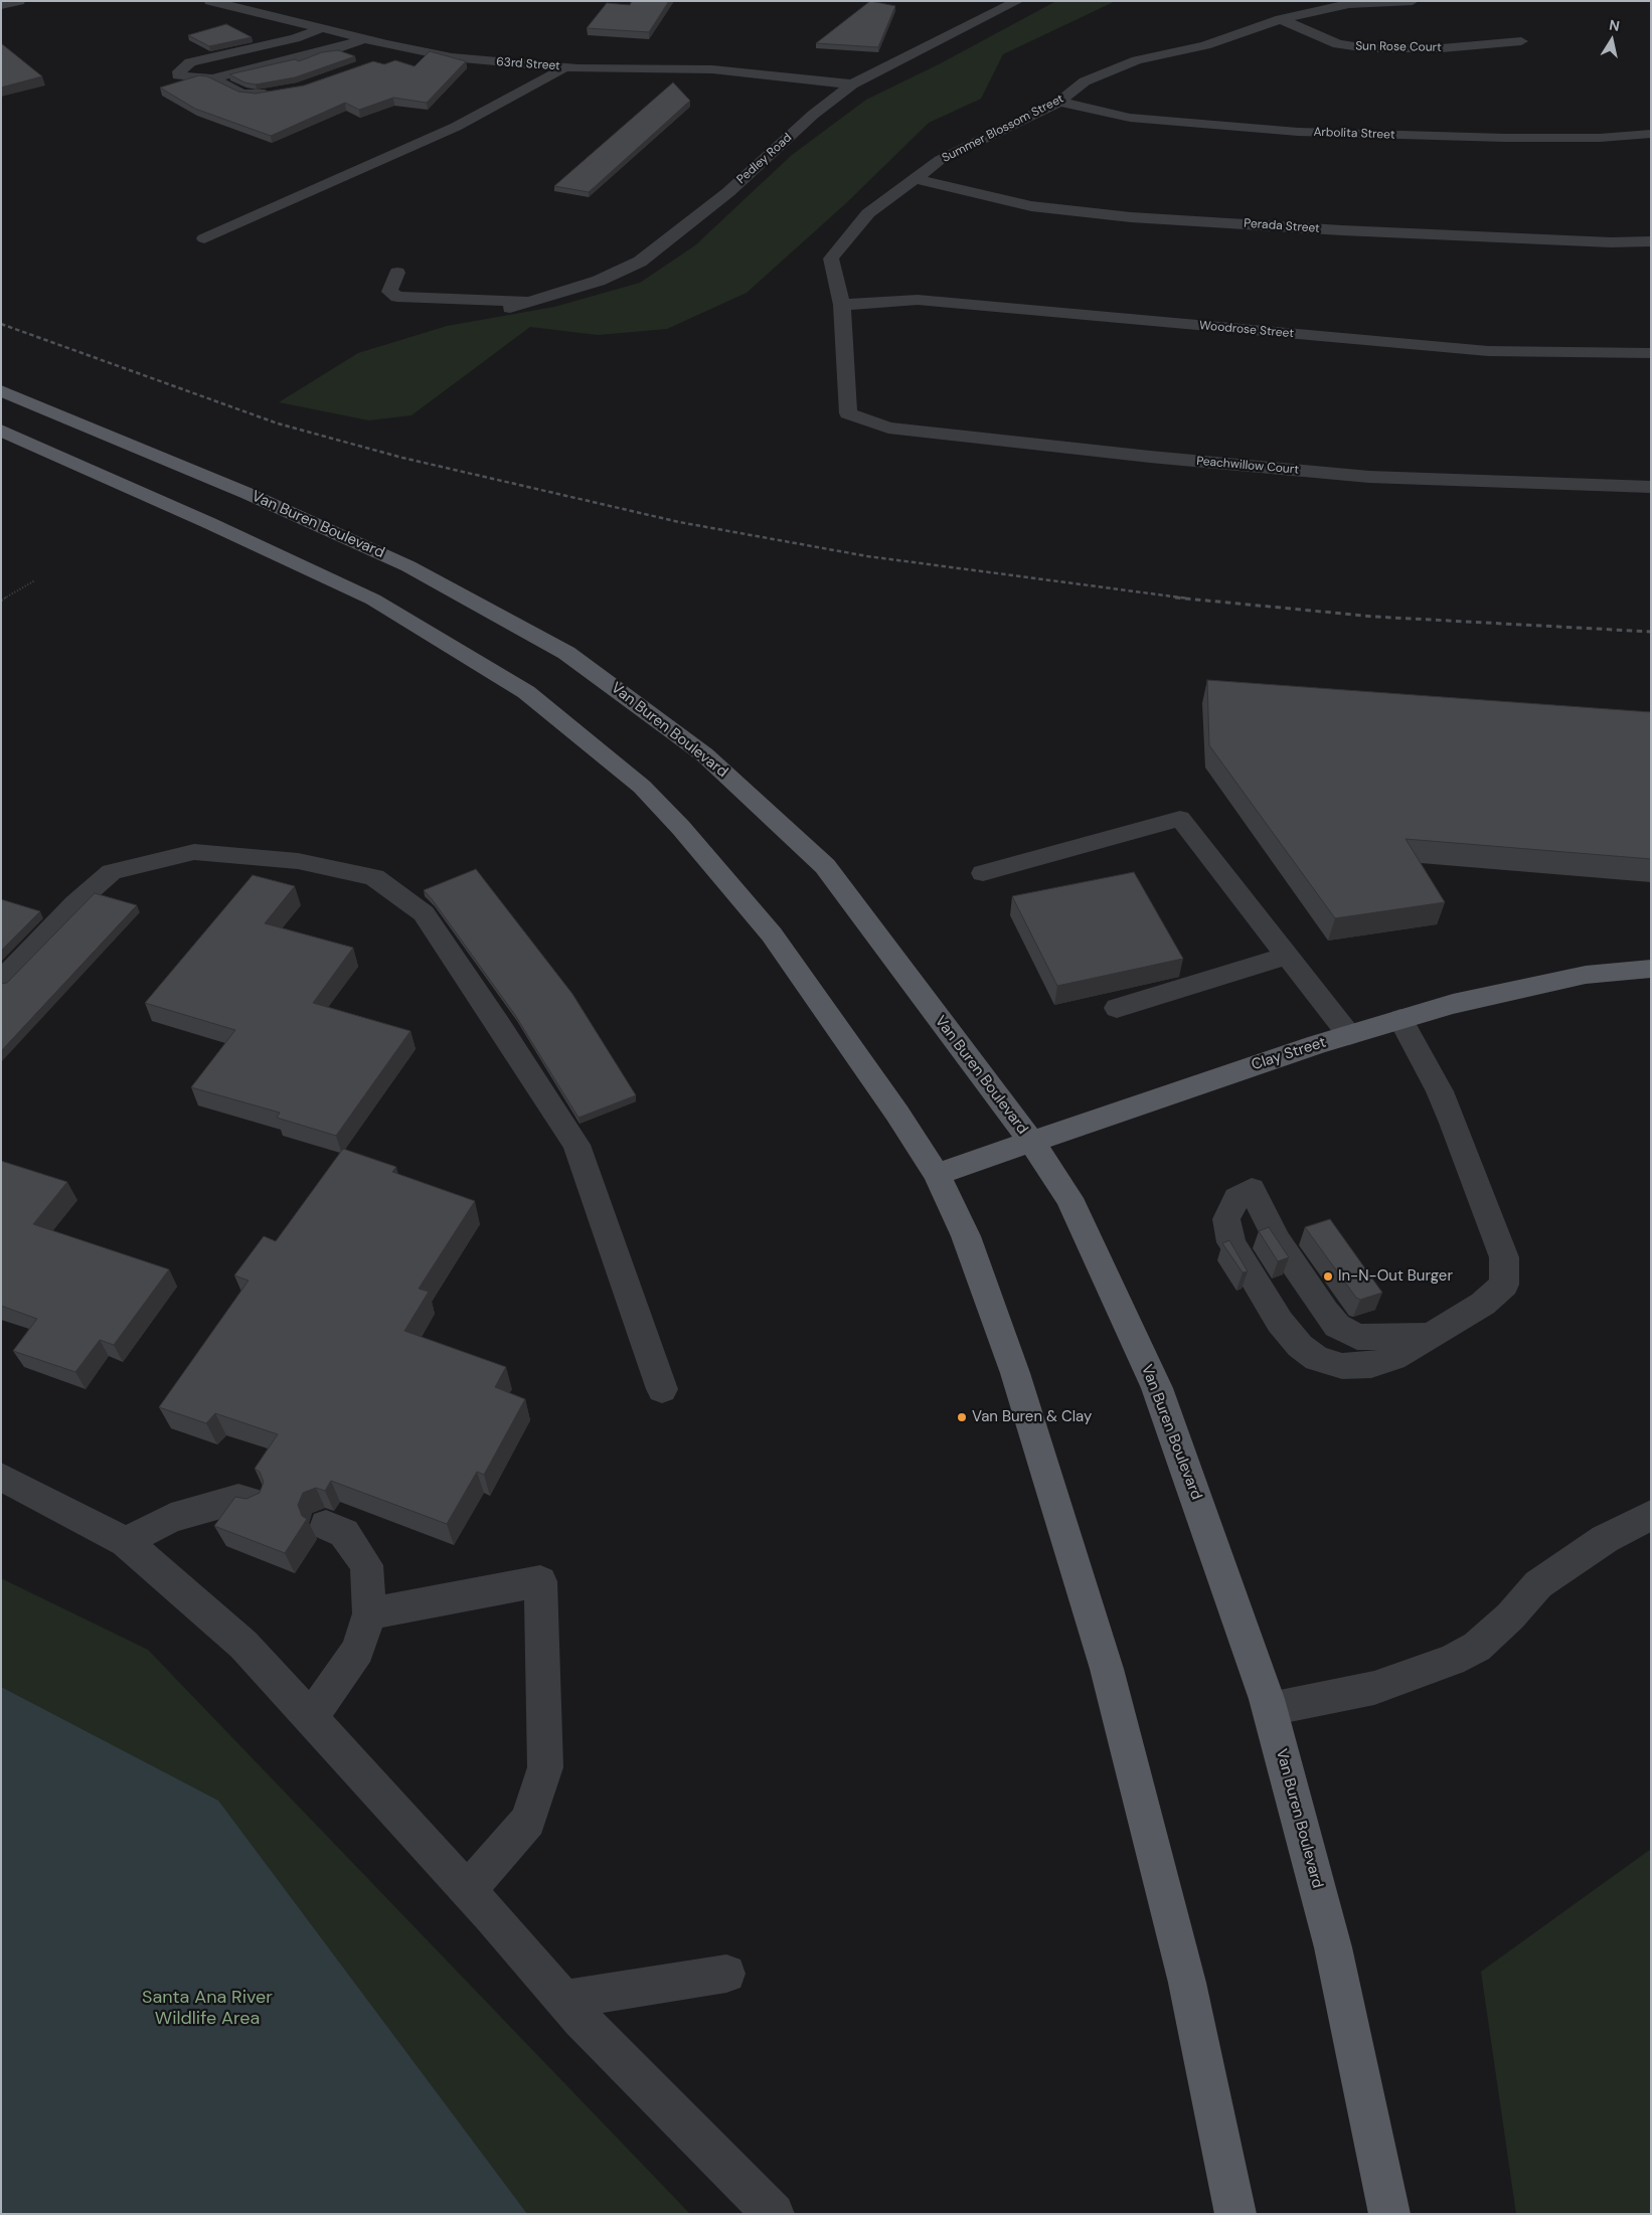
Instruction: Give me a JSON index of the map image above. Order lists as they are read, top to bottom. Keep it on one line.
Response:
{"streets":{"main road":["Van Buren Boulevard","Clay Street"],"street":["Sun Rose Court","63rd Street","Summer Blossom Street","Arbolita Street","Pedley Road","Perada Street","Woodrose Street","Peachwillow Court"]},"crossings":[["Sun Rose Court","Summer Blossom Street"],["63rd Street","Pedley Road"],["Summer Blossom Street","Arbolita Street"],["Summer Blossom Street","Perada Street"],["Summer Blossom Street","Woodrose Street"],["Summer Blossom Street","Peachwillow Court"],["Van Buren Boulevard","Clay Street"]],"parks":["Santa Ana River Wildlife Area"],"places":["In-N-Out Burger","Van Buren & Clay"],"north":"top"}
